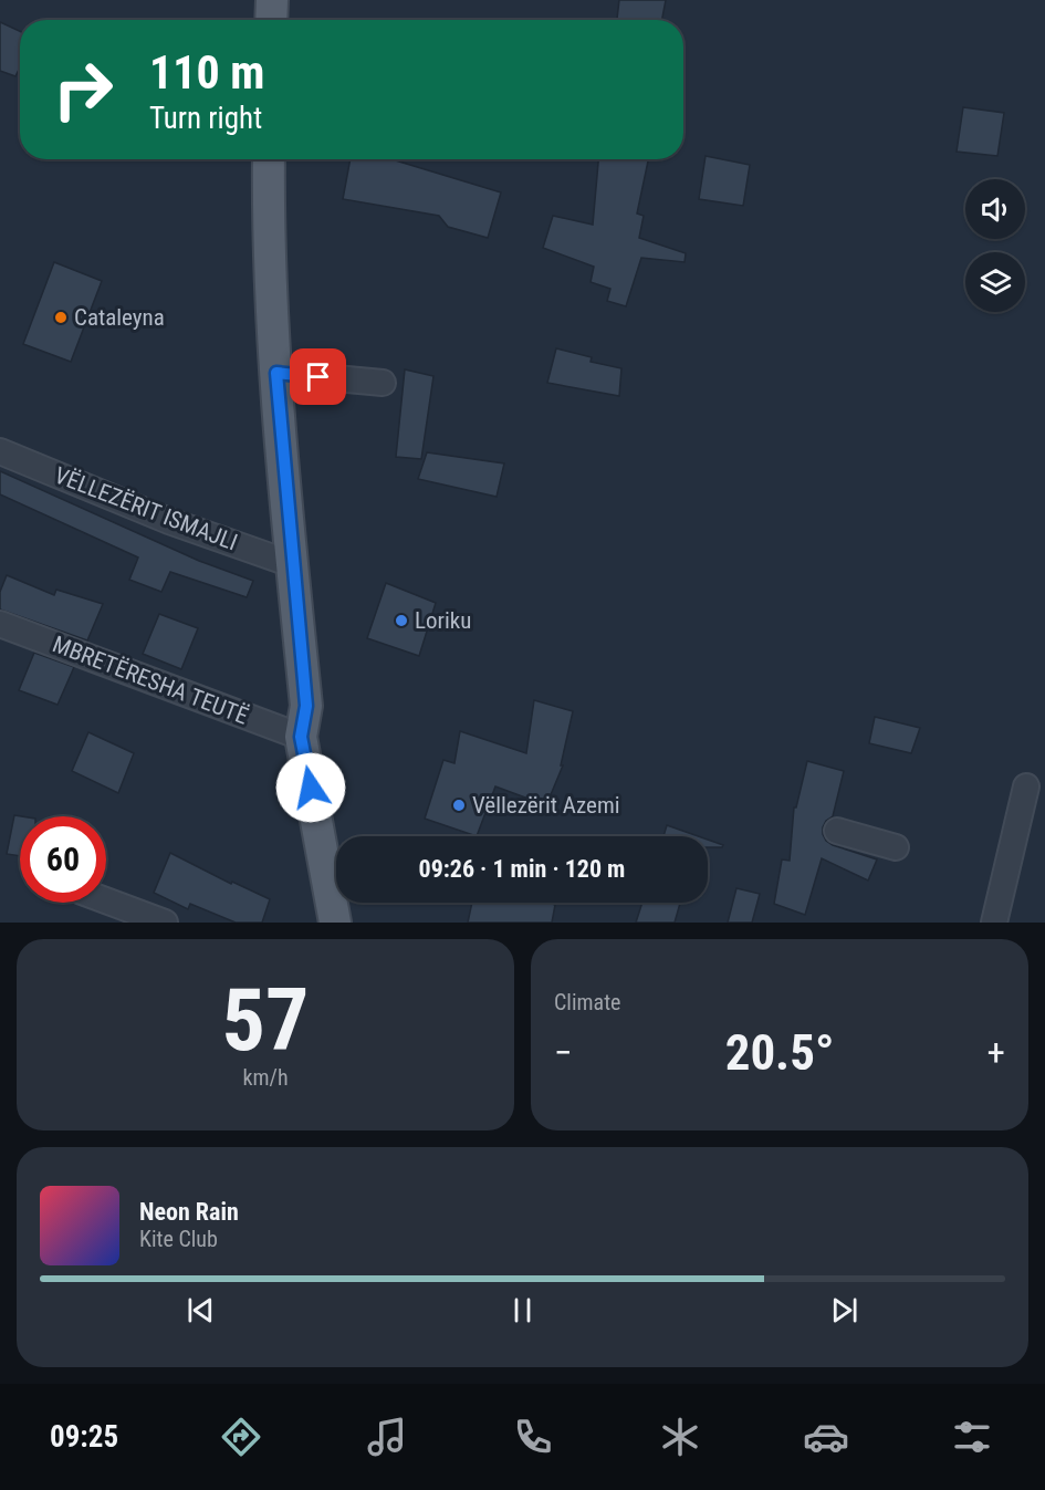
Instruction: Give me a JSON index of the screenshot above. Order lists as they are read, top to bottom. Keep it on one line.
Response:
{"streets":{"street":["VËLLEZËRIT ISMAJLI","MBRETËRESHA TEUTË"]},"places":["Cataleyna","Loriku","Vëllezërit Azemi"],"page":{"turn":["110 m","Turn right"],"limit":"60","trip":"09:26 · 1 min · 120 m","tile":[["57","km/h"],"Climate"],"heat":["−","20.5°","+"],"song":["Neon Rain","Kite Club"],"tabs":"09:25"}}
